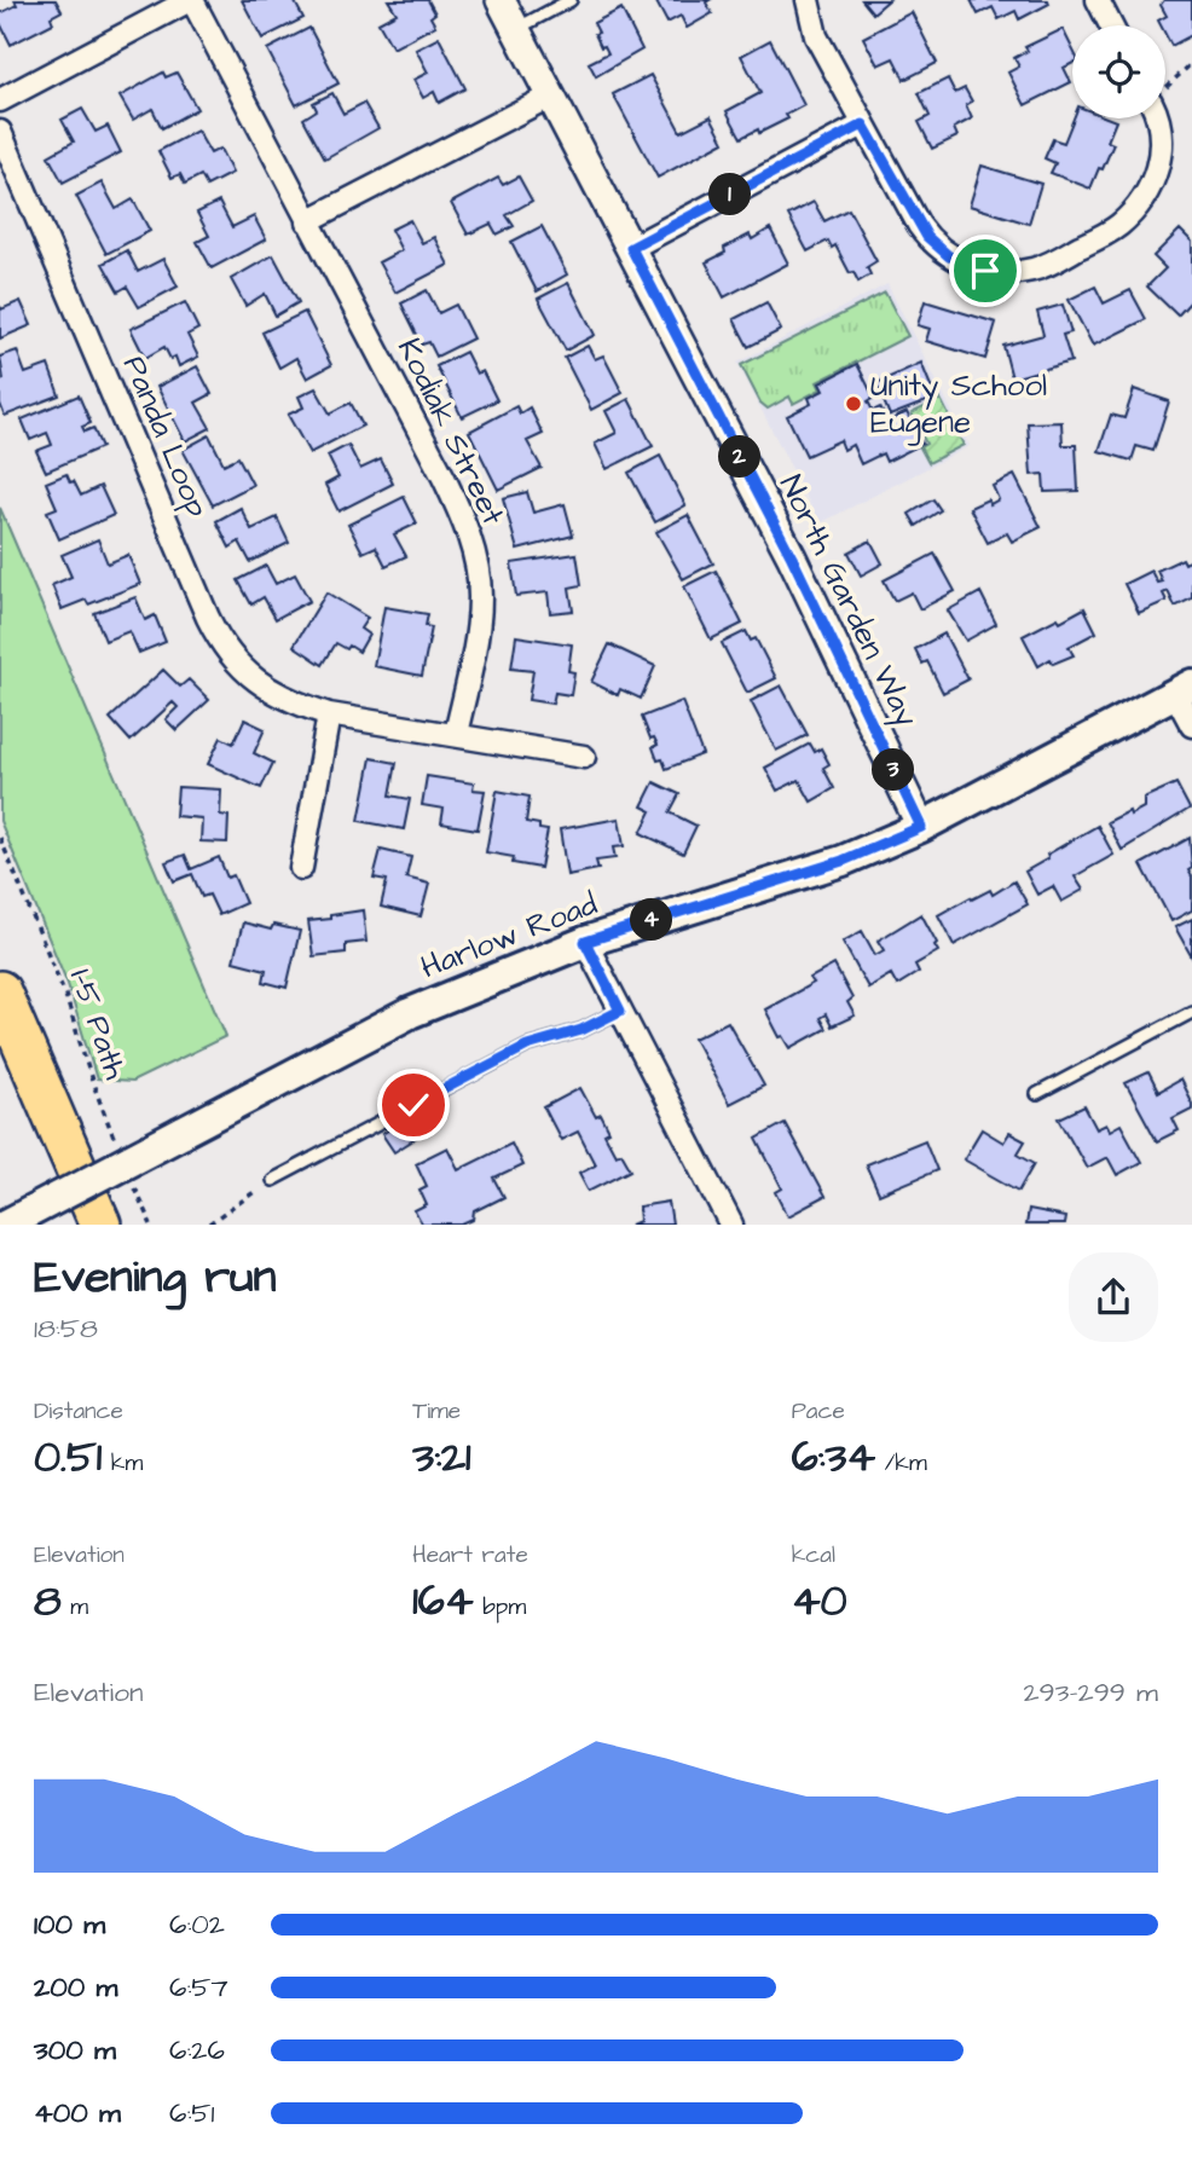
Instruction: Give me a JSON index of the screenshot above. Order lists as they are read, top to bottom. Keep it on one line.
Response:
{"streets":{"main road":["Harlow Road"],"street":["Kodiak Street","Panda Loop","North Garden Way"],"path":["I-5 Path"]},"crossings":[["Kodiak Street","Panda Loop"],["North Garden Way","Harlow Road"]],"places":["Unity School Eugene"],"page":{"pins":["1","2","3","4"],"heading":["Evening run","18:58"],"stats":[["Distance","0.51 km"],["Time","3:21"],["Pace","6:34 /km"],["Elevation","8 m"],["Heart rate","164 bpm"],["kcal","40"]],"chart":["Elevation","293–299 m"],"list":[{"name":"100 m","note":"6:02"},{"name":"200 m","note":"6:57"},{"name":"300 m","note":"6:26"},{"name":"400 m","note":"6:51"}]}}
